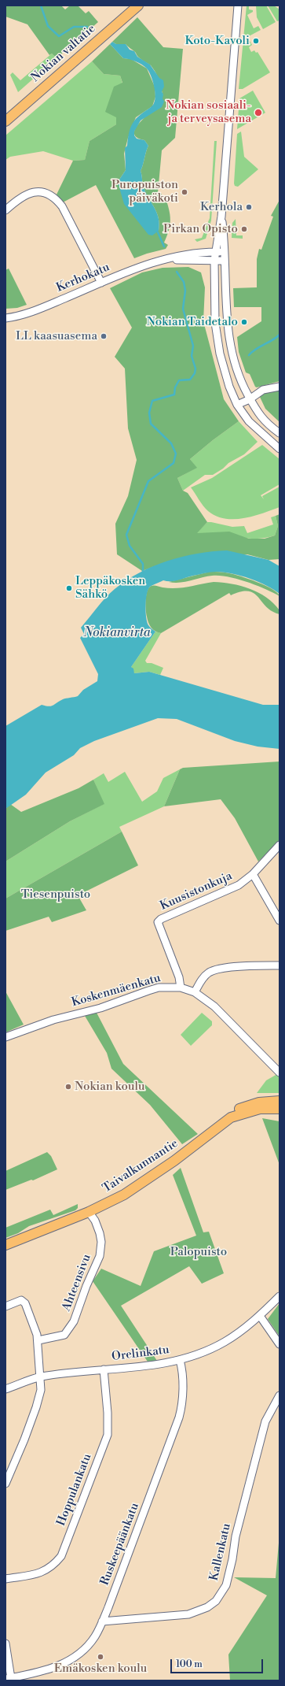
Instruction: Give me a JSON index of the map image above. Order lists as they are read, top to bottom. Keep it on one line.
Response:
{"streets":{"main road":["Nokian valtatie","Taivalkunnantie"],"street":["Kerhokatu","Kuusistonkuja","Koskenmäenkatu","Ahteensivu","Orelinkatu","Hoppulankatu","Ruskeepäänkatu","Kallenkatu"]},"crossings":[["Kuusistonkuja","Koskenmäenkatu"],["Taivalkunnantie","Ahteensivu"],["Orelinkatu","Hoppulankatu"],["Orelinkatu","Ruskeepäänkatu"],["Ruskeepäänkatu","Kallenkatu"]],"water":["Nokianvirta"],"parks":["Tiesenpuisto","Palopuisto"],"places":["Koto-Kavoli","Nokian sosiaali- ja terveysasema","Puropuiston päiväkoti","Kerhola","Pirkan Opisto","Nokian Taidetalo","LL kaasuasema","Leppäkosken Sähkö","Nokian koulu","Emäkosken koulu"],"scale_bar":"100 m"}
